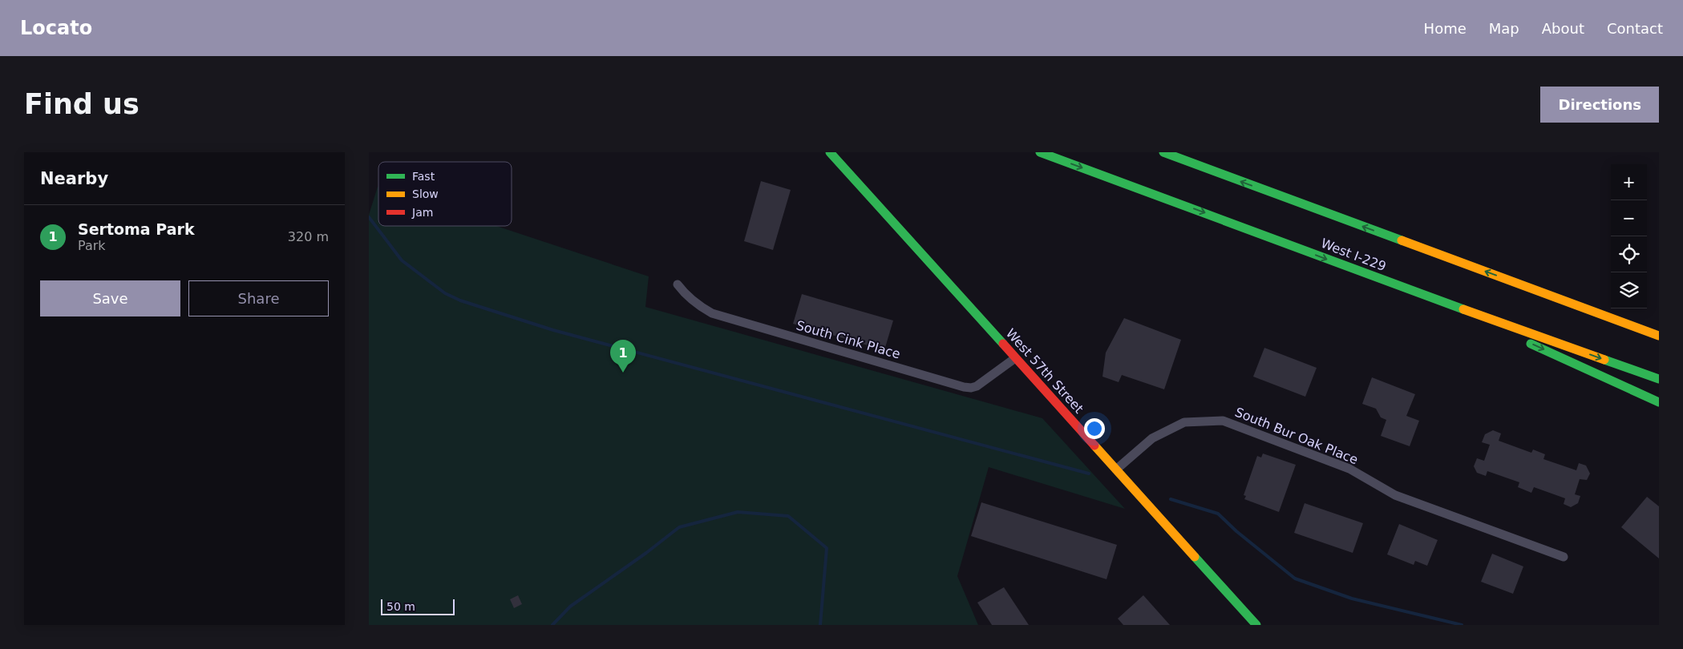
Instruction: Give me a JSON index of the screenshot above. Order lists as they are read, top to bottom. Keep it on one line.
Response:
{"streets":{"main road":["West I-229","West 57th Street"],"street":["South Cink Place","South Bur Oak Place"]},"crossings":[["South Cink Place","West 57th Street"],["West 57th Street","South Bur Oak Place"]],"legend":["Fast","Slow","Jam"],"scale_bar":"50 m","page":{"header":"Locato","nav":["Home","Map","About","Contact"],"buttons":["Directions",["Save","Share"]],"title":"Find us","heading":"Nearby","map_buttons":["+","−"],"list":[{"mark":"1","name":"Sertoma Park","note":"Park","value":"320 m"}],"pins":"1","scale":"50 m"}}
